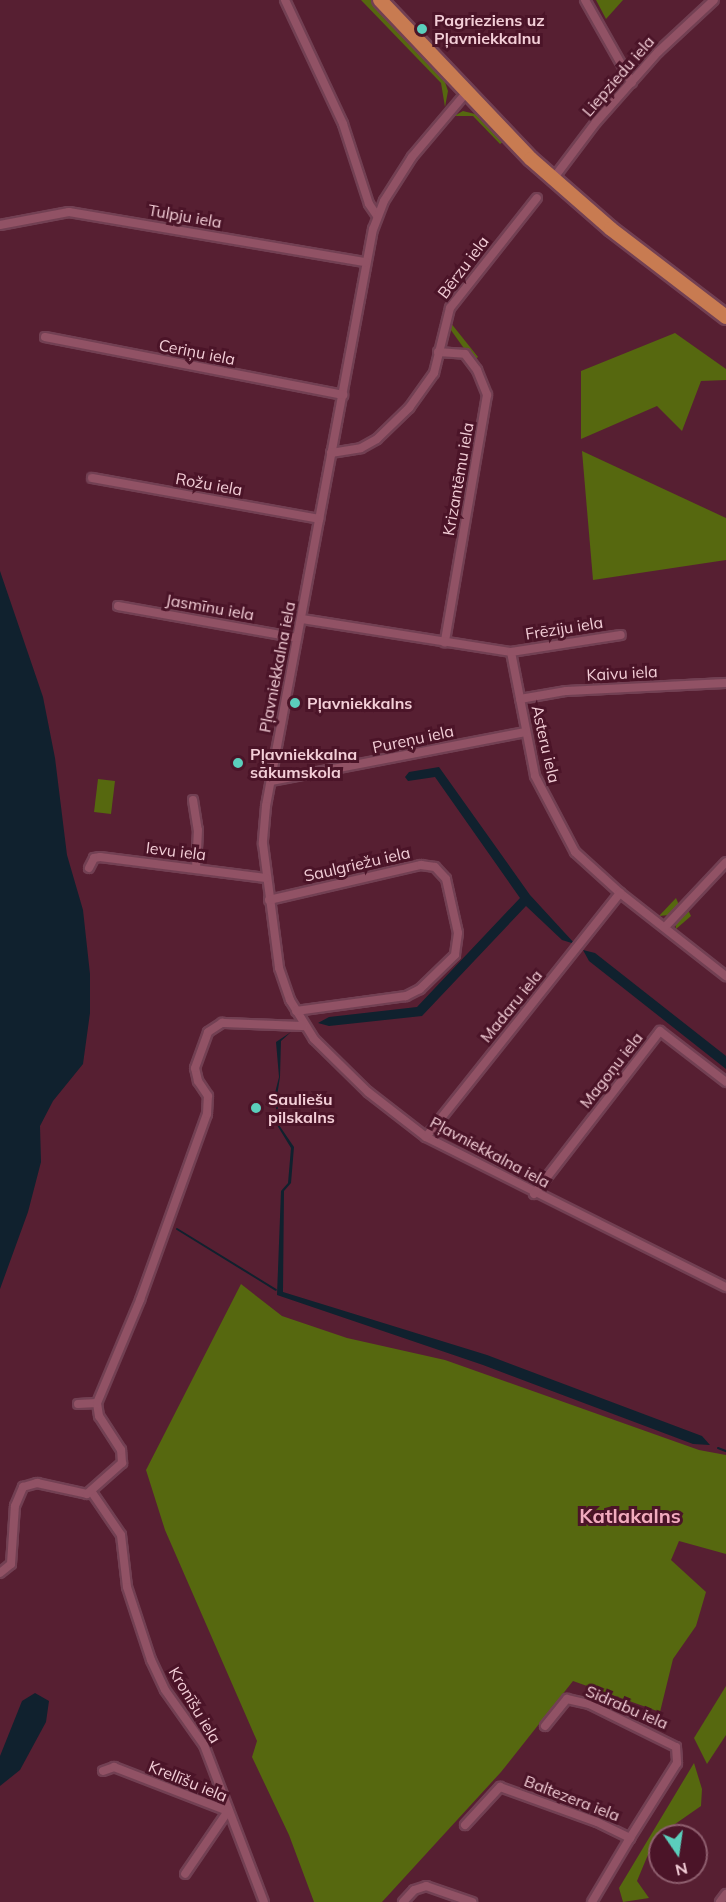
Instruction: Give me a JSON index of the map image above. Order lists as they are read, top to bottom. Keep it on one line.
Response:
{"streets":{"street":["Liepziedu iela","Tulpju iela","Bērzu iela","Ceriņu iela","Krizantēmu iela","Rožu iela","Jasmīnu iela","Frēziju iela","Pļavniekkalna iela","Kaivu iela","Pureņu iela","Asteru iela","Ievu iela","Saulgriežu iela","Madaru iela","Magoņu iela","Kronīšu iela","Sidrabu iela","Krellīšu iela","Baltezera iela"]},"crossings":[["Tulpju iela","Pļavniekkalna iela"],["Bērzu iela","Krizantēmu iela"],["Bērzu iela","Pļavniekkalna iela"],["Ceriņu iela","Pļavniekkalna iela"],["Rožu iela","Pļavniekkalna iela"],["Jasmīnu iela","Pļavniekkalna iela"],["Frēziju iela","Asteru iela"],["Pļavniekkalna iela","Pureņu iela"],["Pļavniekkalna iela","Ievu iela"],["Pļavniekkalna iela","Saulgriežu iela"],["Pļavniekkalna iela","Madaru iela"],["Pļavniekkalna iela","Magoņu iela"],["Kaivu iela","Asteru iela"],["Pureņu iela","Asteru iela"],["Asteru iela","Madaru iela"],["Kronīšu iela","Krellīšu iela"],["Sidrabu iela","Baltezera iela"]],"districts":["Katlakalns"],"places":["Pagrieziens uz Pļavniekkalnu","Pļavniekkalns","Pļavniekkalna sākumskola","Sauliešu pilskalns"],"north":"bottom"}
